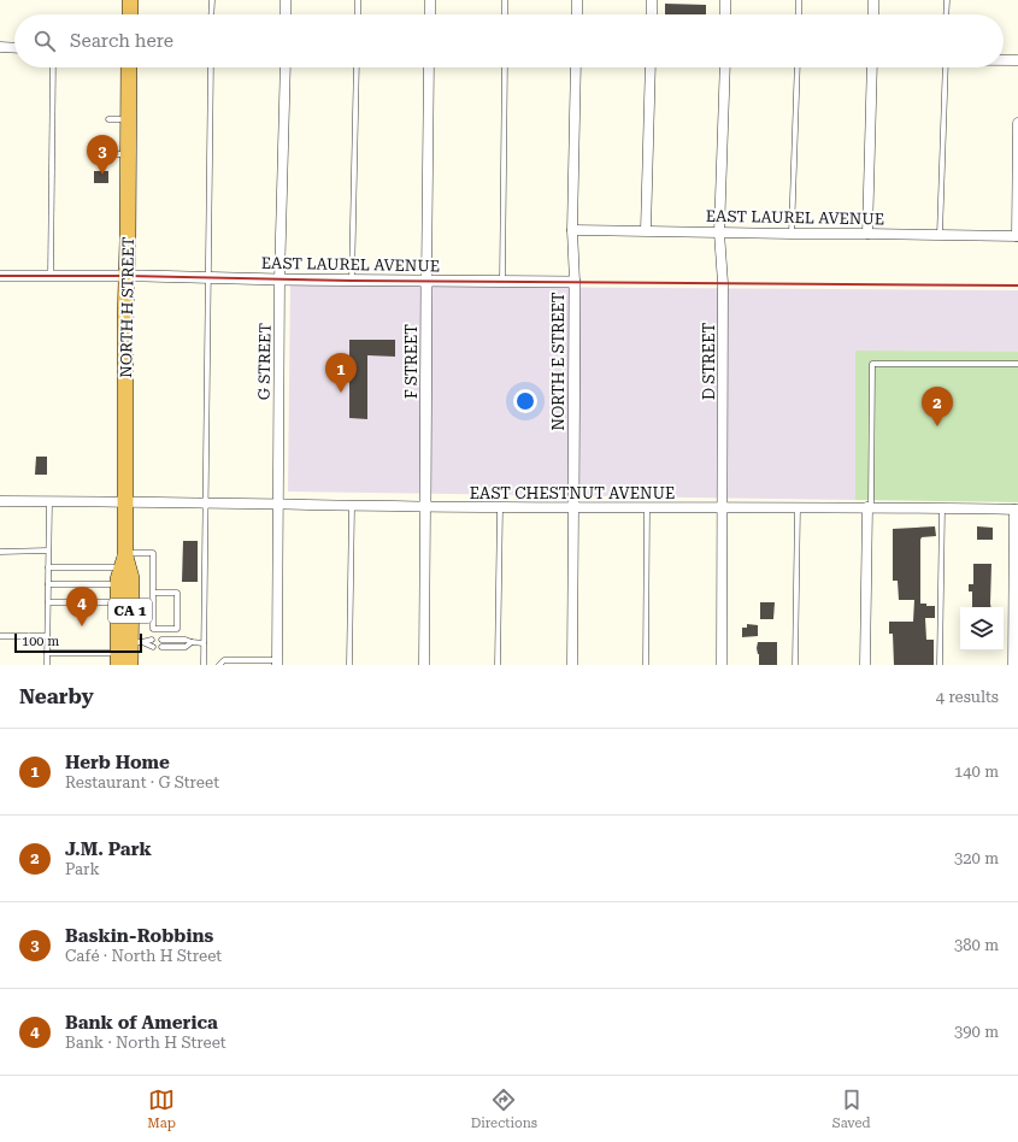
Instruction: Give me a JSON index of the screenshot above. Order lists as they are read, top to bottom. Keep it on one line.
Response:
{"streets":{"highway":["NORTH H STREET","CA 1"],"street":["EAST LAUREL AVENUE","G STREET","F STREET","NORTH E STREET","D STREET","EAST CHESTNUT AVENUE"]},"crossings":[["EAST LAUREL AVENUE","NORTH H STREET"],["EAST LAUREL AVENUE","G STREET"],["EAST LAUREL AVENUE","F STREET"],["EAST LAUREL AVENUE","NORTH E STREET"],["EAST LAUREL AVENUE","D STREET"],["NORTH H STREET","EAST CHESTNUT AVENUE"],["G STREET","EAST CHESTNUT AVENUE"],["F STREET","EAST CHESTNUT AVENUE"],["NORTH E STREET","EAST CHESTNUT AVENUE"],["D STREET","EAST CHESTNUT AVENUE"]],"scale_bar":"100 m","page":{"search":"Search here","pins":["3","1","2","4"],"scale":"100 m","heading":["Nearby","4 results"],"list":[{"mark":"1","name":"Herb Home","note":"Restaurant · G Street","value":"140 m"},{"mark":"2","name":"J.M. Park","note":"Park","value":"320 m"},{"mark":"3","name":"Baskin-Robbins","note":"Café · North H Street","value":"380 m"},{"mark":"4","name":"Bank of America","note":"Bank · North H Street","value":"390 m"}],"nav":["Map","Directions","Saved"]}}
